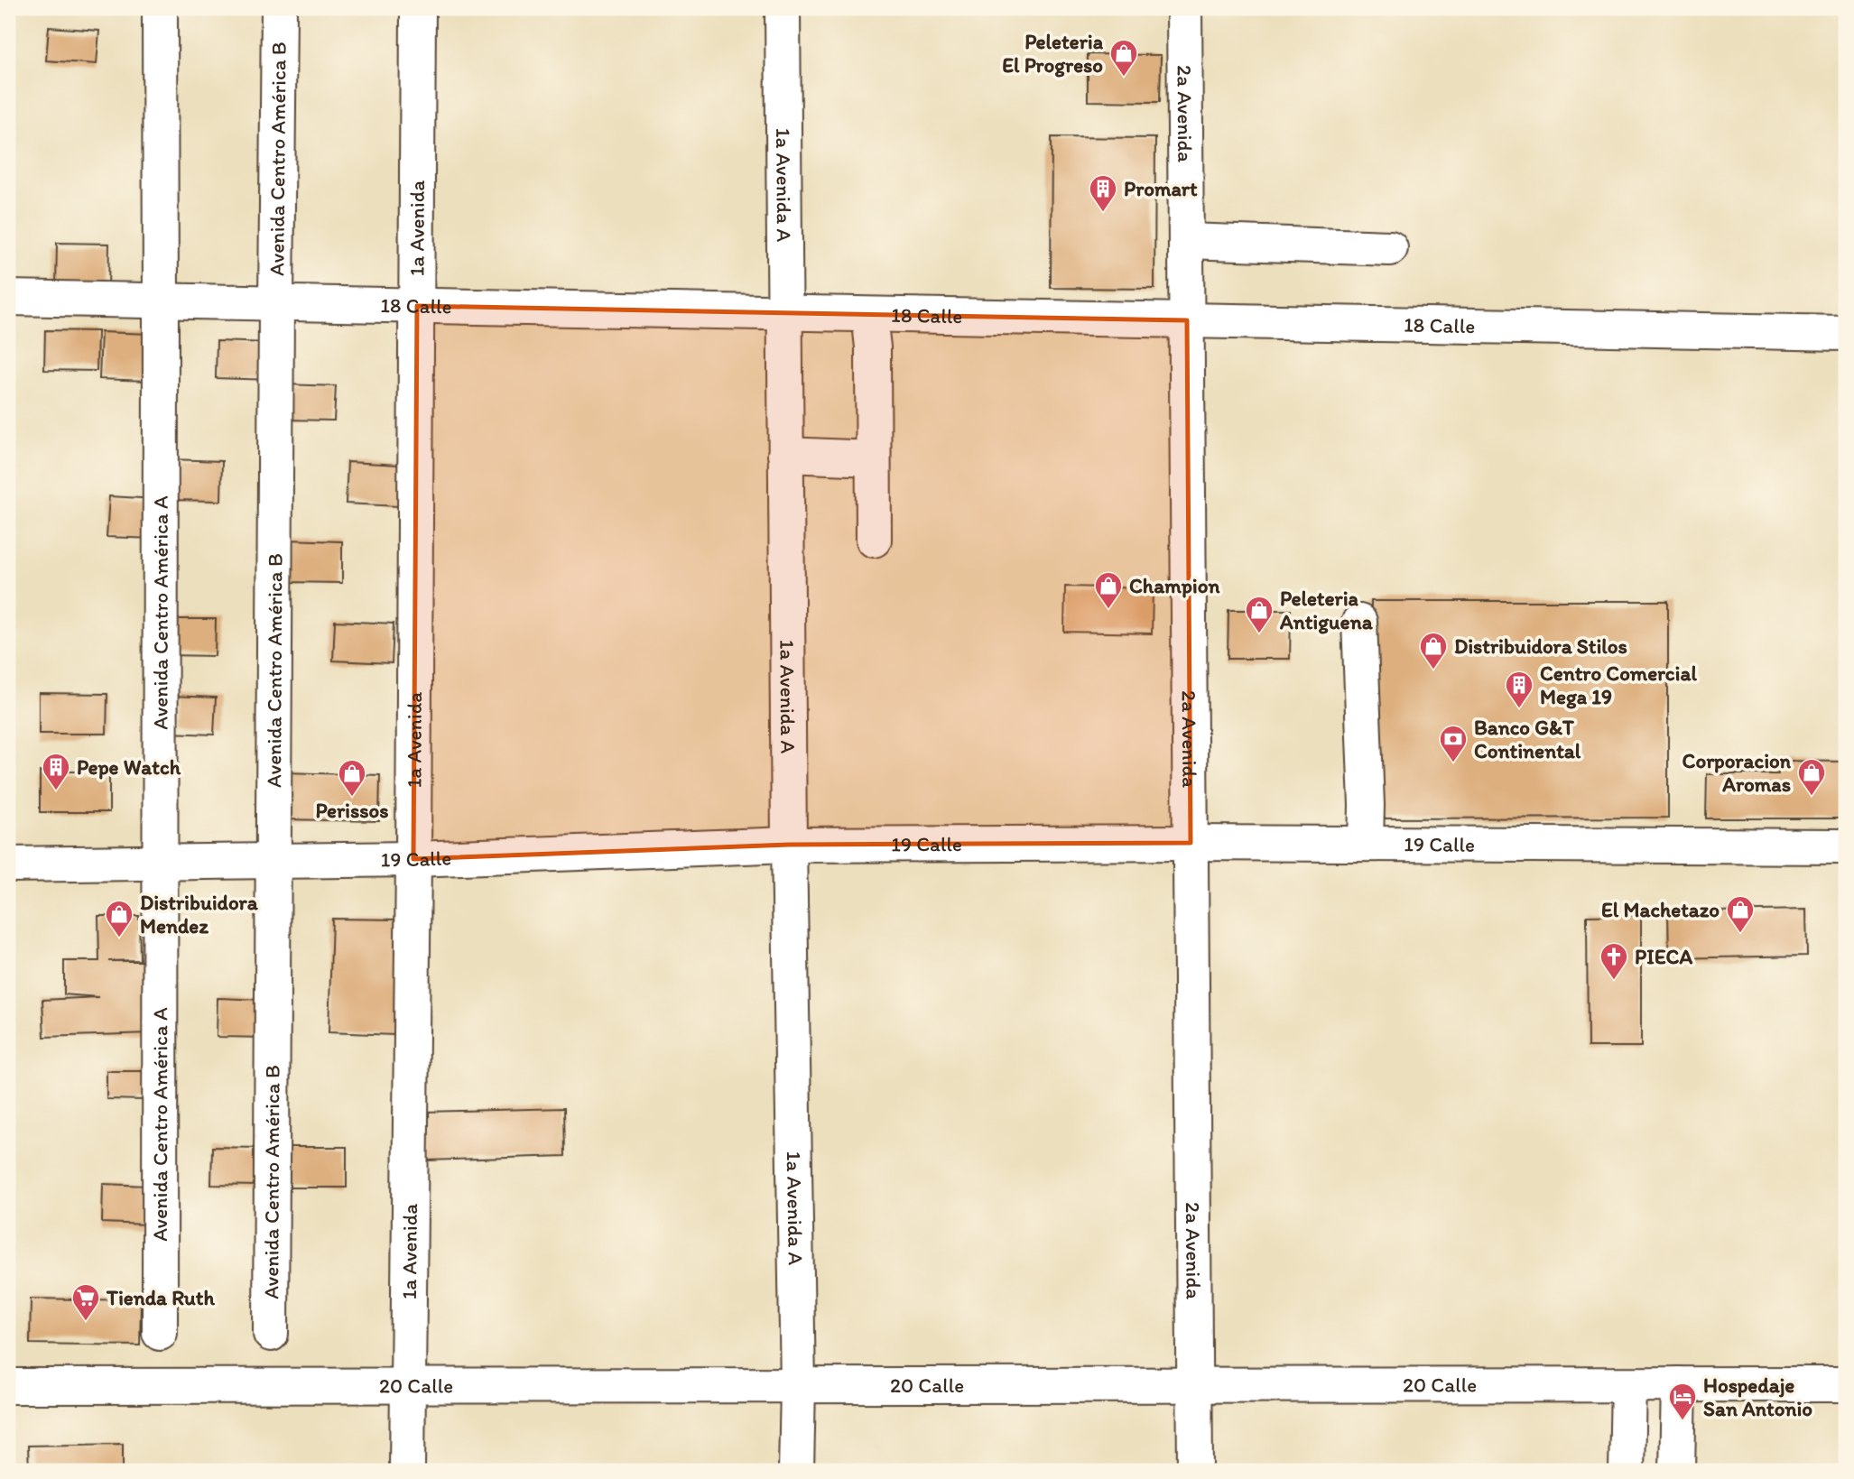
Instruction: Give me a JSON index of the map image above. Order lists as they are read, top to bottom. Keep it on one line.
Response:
{"streets":{"street":["2a Avenida","Avenida Centro América B","1a Avenida A","1a Avenida","18 Calle","Avenida Centro América A","19 Calle","20 Calle"]},"crossings":[["2a Avenida","18 Calle"],["2a Avenida","19 Calle"],["2a Avenida","20 Calle"],["Avenida Centro América B","18 Calle"],["Avenida Centro América B","19 Calle"],["1a Avenida A","18 Calle"],["1a Avenida A","19 Calle"],["1a Avenida A","20 Calle"],["1a Avenida","18 Calle"],["1a Avenida","19 Calle"],["1a Avenida","20 Calle"],["18 Calle","Avenida Centro América A"],["Avenida Centro América A","19 Calle"]],"places":{"shop":["Peleteria El Progreso","Champion","Peleteria Antiguena","Distribuidora Stilos","Corporacion Aromas","Perissos","El Machetazo","Distribuidora Mendez"],"building":["Promart","Centro Comercial Mega 19","Pepe Watch"],"bank":["Banco G&T Continental"],"church":["PIECA"],"supermarket":["Tienda Ruth"],"hotel":["Hospedaje San Antonio"]}}
